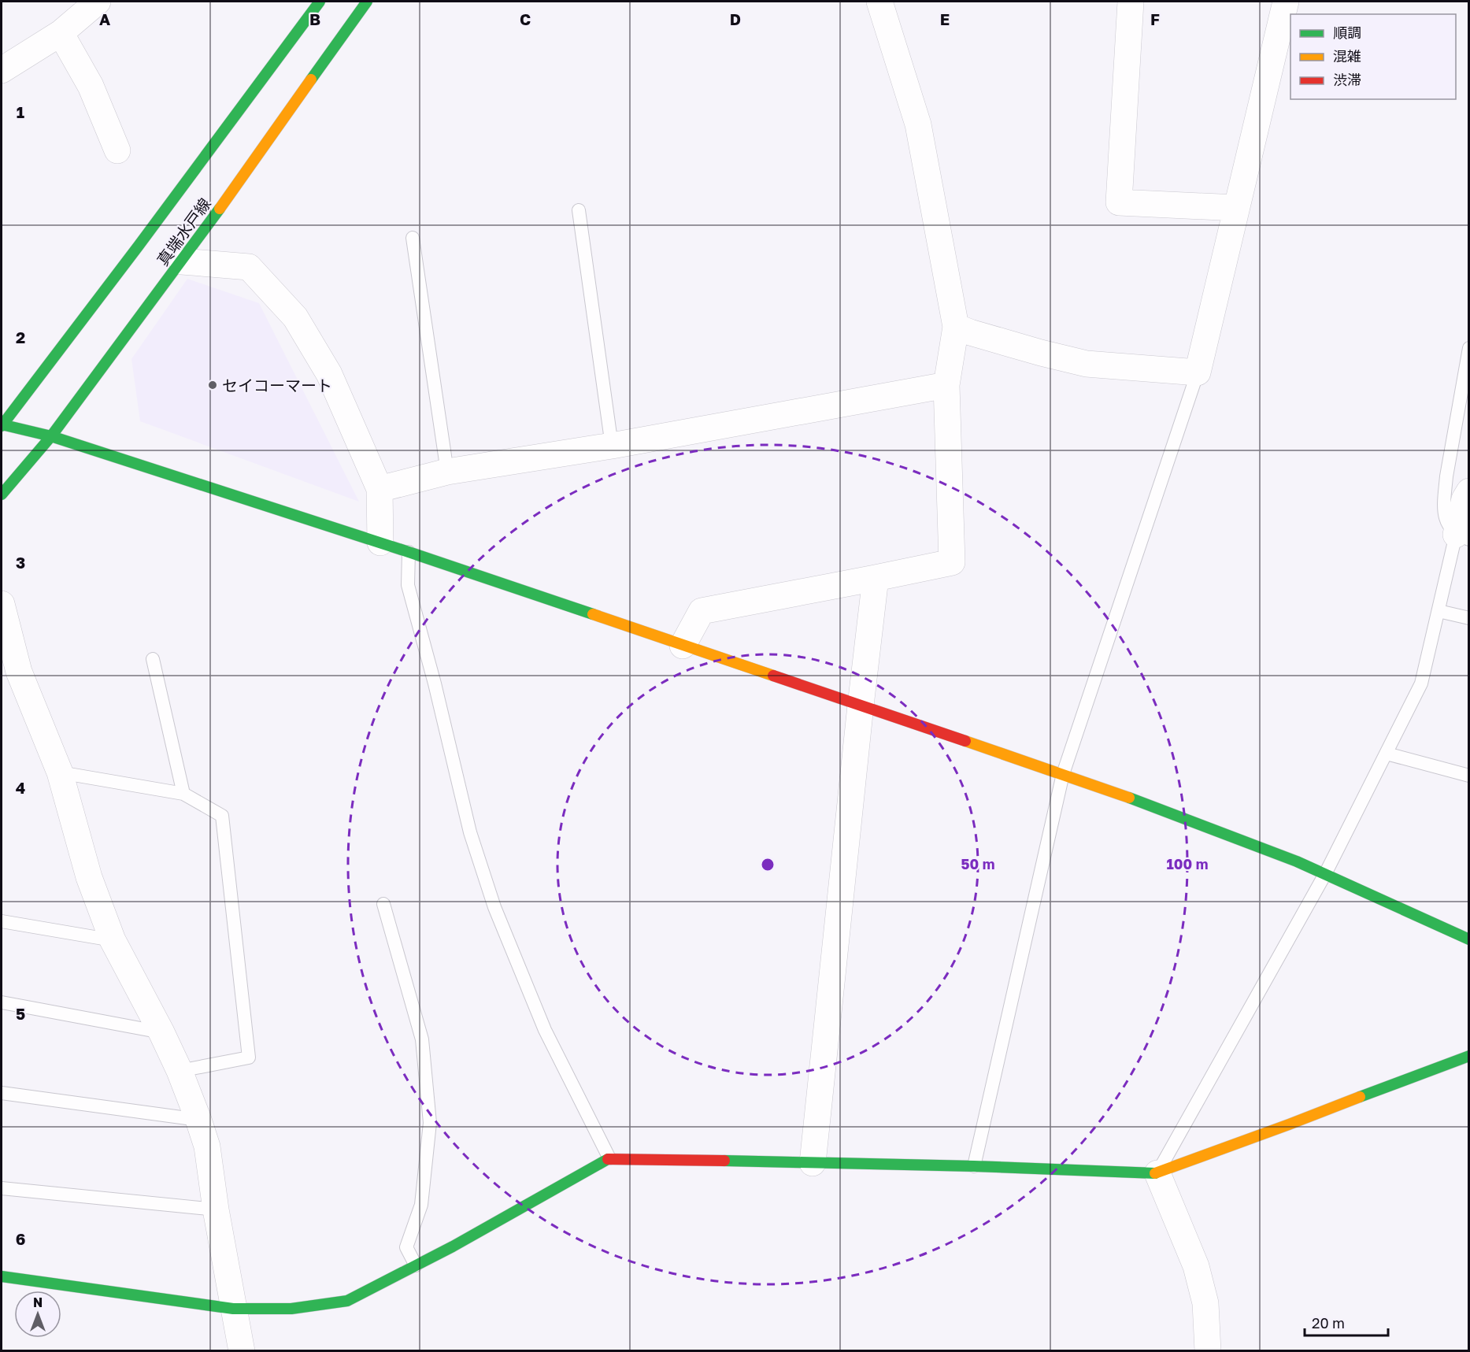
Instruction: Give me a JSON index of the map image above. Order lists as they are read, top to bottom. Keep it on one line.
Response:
{"streets":{"street":["真端水戸線"]},"places":["セイコーマート"],"legend":["順調","混雑","渋滞"],"scale_bar":"20 m","north":"top","grid":{"columns":["A","B","C","D","E","F"],"rows":["1","2","3","4","5","6"]},"rings":["50 m","100 m"]}
